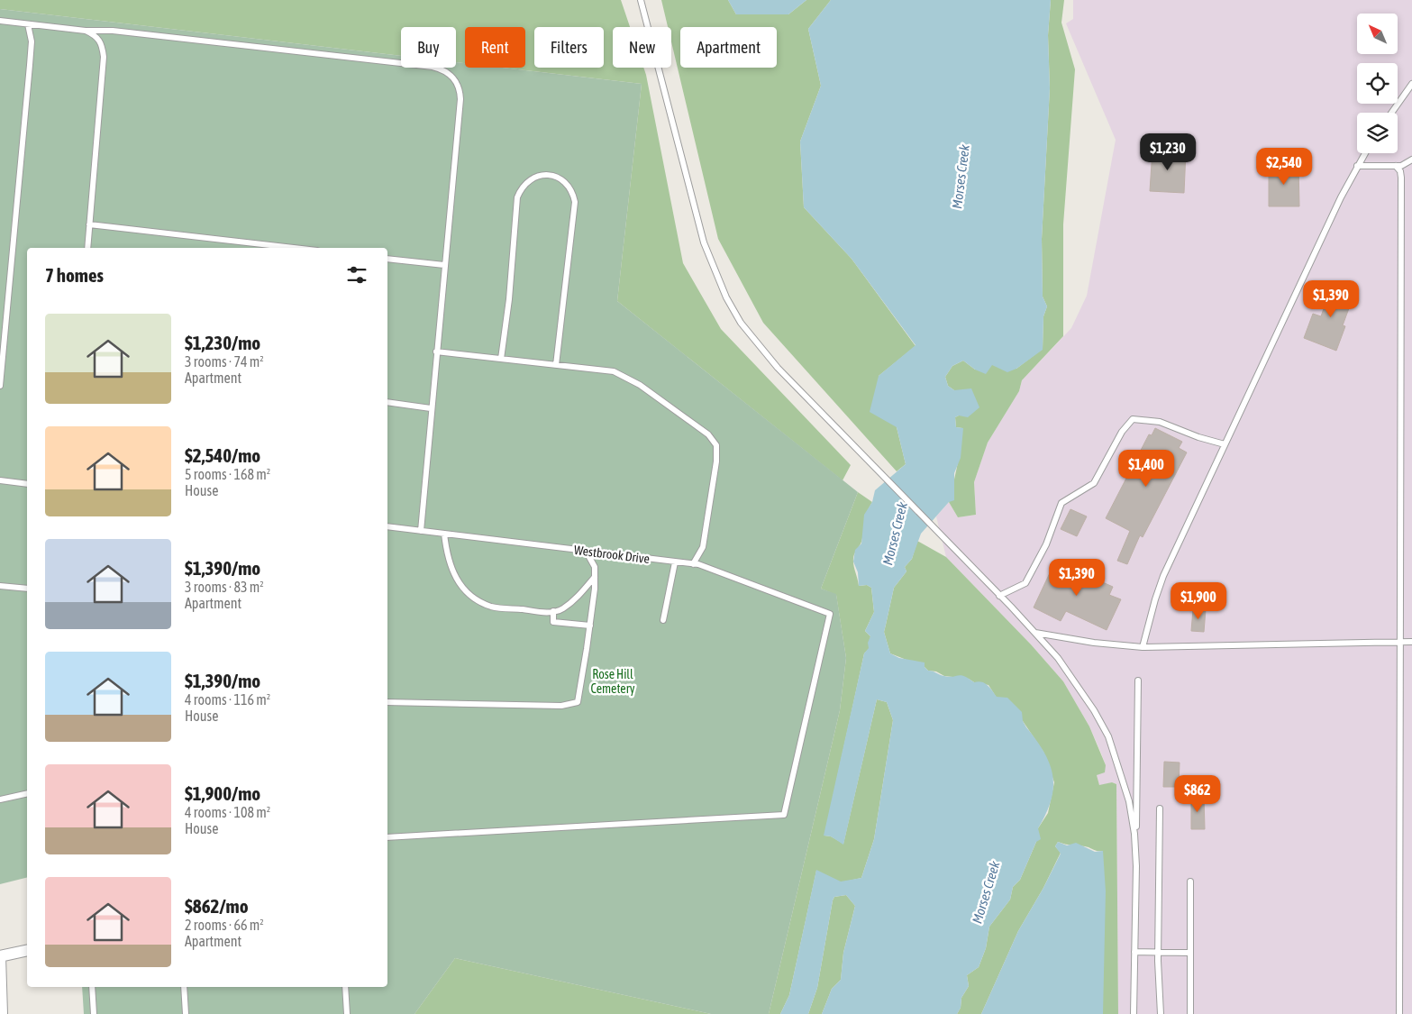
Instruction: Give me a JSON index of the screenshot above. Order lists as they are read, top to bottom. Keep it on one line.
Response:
{"streets":{"lane":["Westbrook Drive"]},"water":["Morses Creek"],"parks":["Rose Hill Cemetery"],"north":"top left","page":{"chip":["Buy","Rent","Filters","New","Apartment"],"price":["$1,230","$2,540","$1,390","$1,400","$1,390","$1,900","$862"],"heading":"7 homes","list":[{"name":"$1,230/mo","note":"3 rooms · 74 m² · Apartment"},{"name":"$2,540/mo","note":"5 rooms · 168 m² · House"},{"name":"$1,390/mo","note":"3 rooms · 83 m² · Apartment"},{"name":"$1,390/mo","note":"4 rooms · 116 m² · House"},{"name":"$1,900/mo","note":"4 rooms · 108 m² · House"},{"name":"$862/mo","note":"2 rooms · 66 m² · Apartment"}]}}
